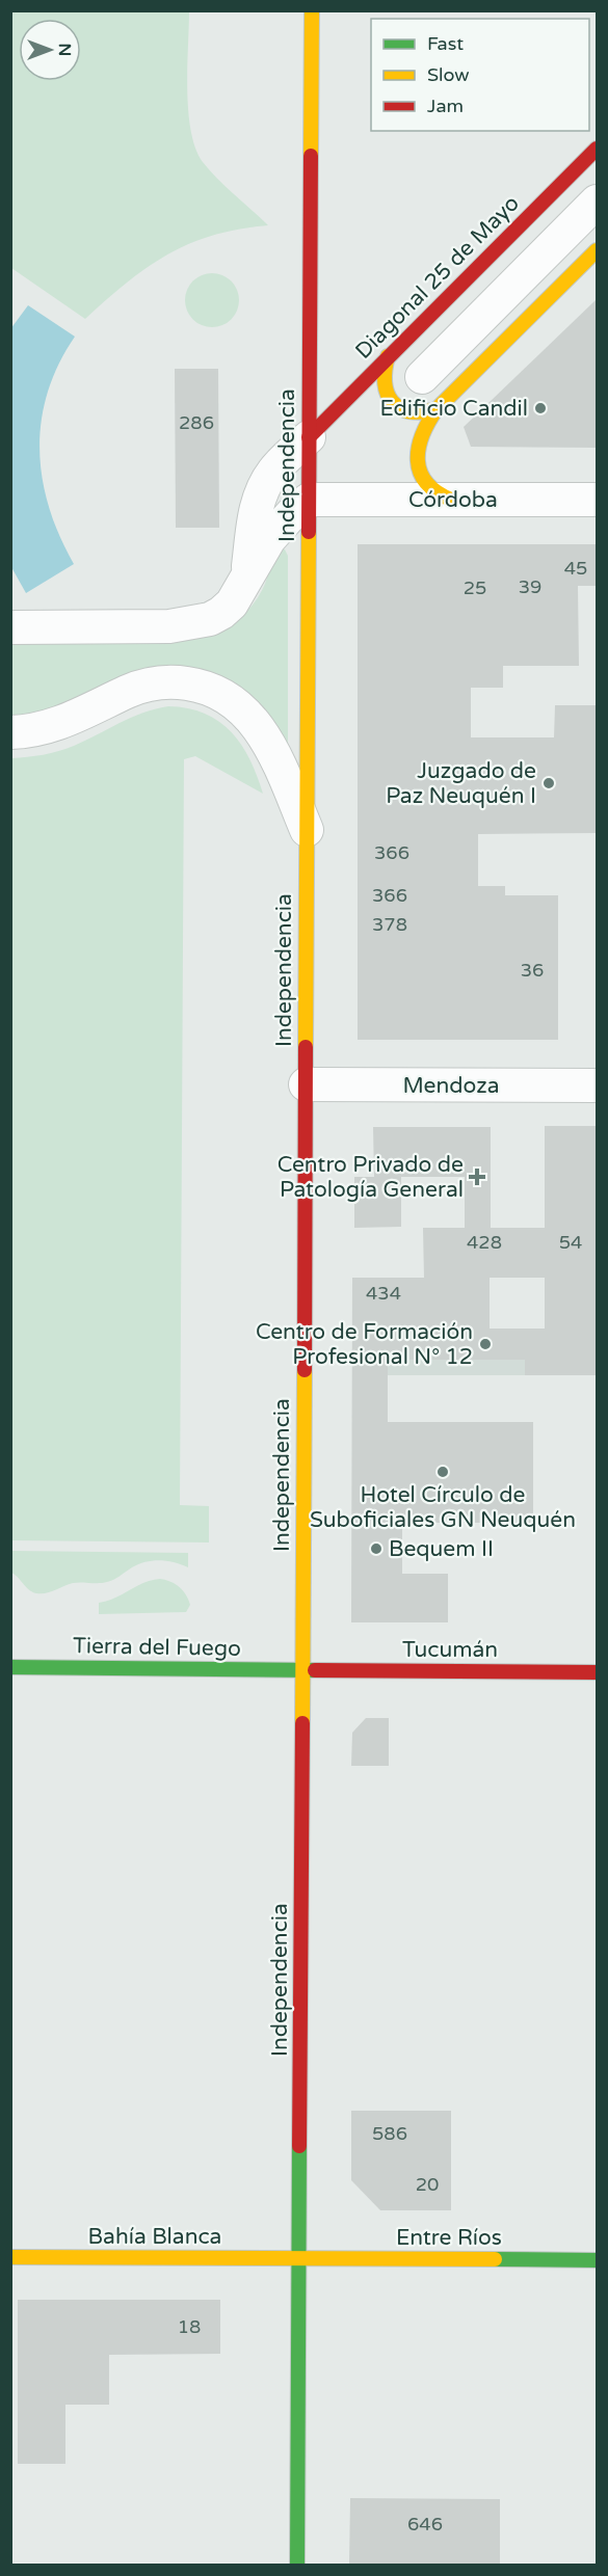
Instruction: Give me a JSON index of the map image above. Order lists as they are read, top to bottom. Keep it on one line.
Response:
{"streets":{"main road":["Diagonal 25 de Mayo","Independencia","Tierra del Fuego","Tucumán","Bahía Blanca","Entre Ríos"],"street":["Córdoba","Mendoza"]},"crossings":[["Diagonal 25 de Mayo","Independencia"],["Independencia","Córdoba"],["Independencia","Mendoza"],["Independencia","Tierra del Fuego"],["Independencia","Tucumán"],["Independencia","Bahía Blanca"],["Independencia","Entre Ríos"],["Tierra del Fuego","Tucumán"],["Bahía Blanca","Entre Ríos"]],"places":{"other":["Edificio Candil","Juzgado de Paz Neuquén I","Centro de Formación Profesional N° 12","Hotel Círculo de Suboficiales GN Neuquén","Bequem II"],"health":["Centro Privado de Patología General"]},"house_numbers":["286","45","39","25","366","366","378","36","428","54","434","586","20","18","646"],"legend":["Fast","Slow","Jam"],"north":"right"}
